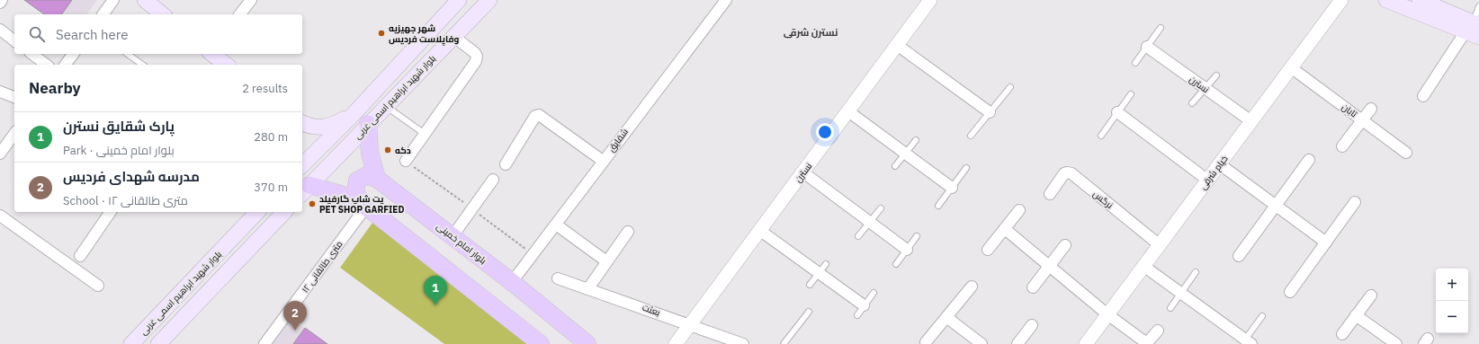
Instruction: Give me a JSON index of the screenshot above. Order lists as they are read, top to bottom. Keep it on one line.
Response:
{"streets":{"main road":["بلوار شهید ابراهیم اسمی غربی","بلوار امام خمینی"],"street":["نسترن","تابان","شقایق","خیام شرقی","نرگس","۱۲ متری طالقانی","بعثت"]},"crossings":[["نسترن","خیام شرقی"],["نسترن","بعثت"],["تابان","خیام شرقی"],["شقایق","بلوار امام خمینی"],["خیام شرقی","نرگس"]],"districts":["نسترن شرقی"],"places":["شهر جهیزیه وفاپلاست فردیس","دکه","پت شاپ گارفیلد PET SHOP GARFIED"],"page":{"search":"Search here","heading":["Nearby","2 results"],"list":[{"mark":"1","name":"پارک شقایق نسترن","note":"Park · بلوار امام خمینی","value":"280 m"},{"mark":"2","name":"مدرسه شهدای فردیس","note":"School · ۱۲ متری طالقانی","value":"370 m"}],"map_buttons":["+","−"],"pins":["1","2"]}}
